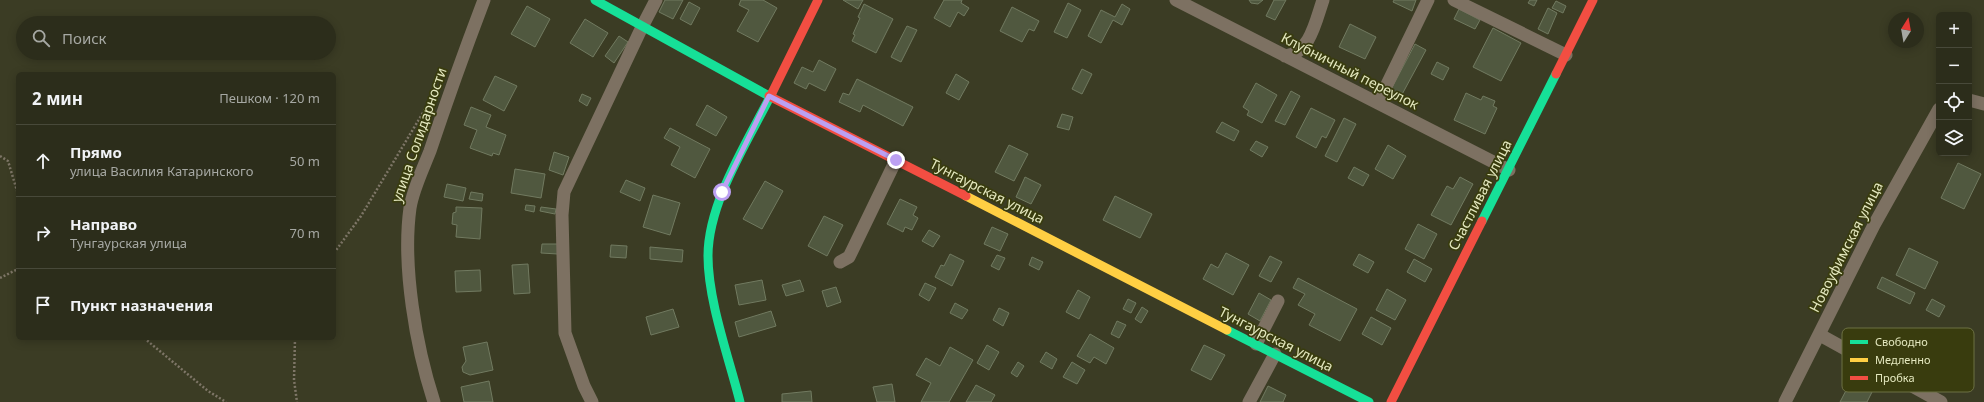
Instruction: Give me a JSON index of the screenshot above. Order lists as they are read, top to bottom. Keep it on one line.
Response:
{"streets":{"street":["Клубничный переулок","улица Солидарности","Тунгаурская улица","Счастливая улица","Новоуфимская улица"]},"crossings":[["Клубничный переулок","Счастливая улица"]],"legend":["Свободно","Медленно","Пробка"],"north":"top","page":{"map_buttons":["+","−"],"search":"Поиск","heading":["2 мин","Пешком · 120 m"],"list":[["Прямо","улица Василия Катаринского","50 m"],["Направо","Тунгаурская улица","70 m"],"Пункт назначения"]}}
